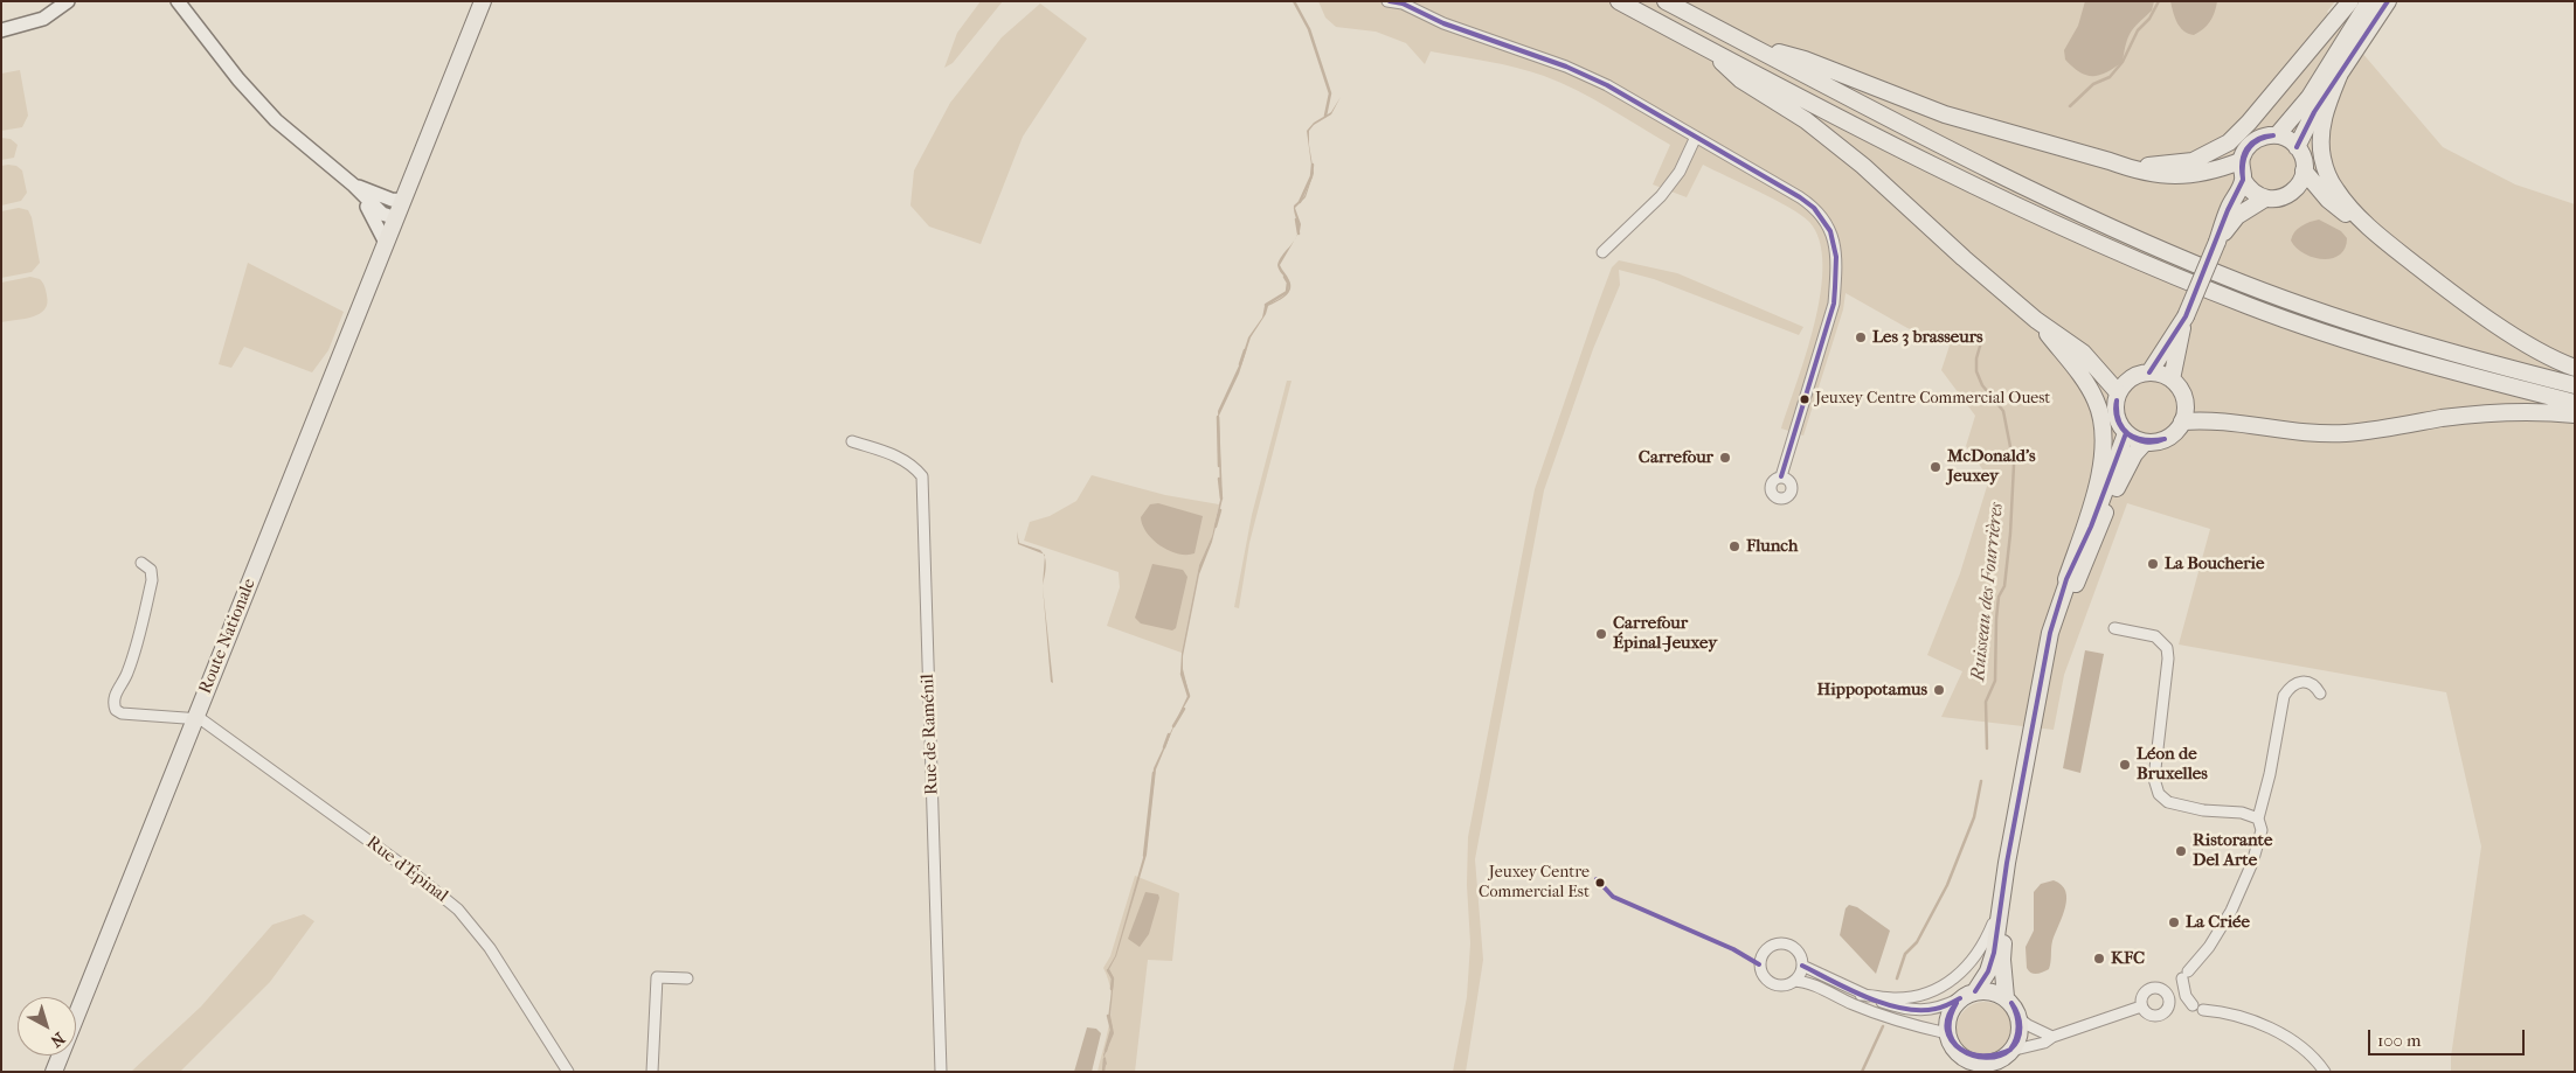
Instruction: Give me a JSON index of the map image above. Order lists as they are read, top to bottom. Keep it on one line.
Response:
{"streets":{"main road":["Route Nationale"],"street":["Rue de Raménil","Rue d’Épinal"]},"crossings":[["Route Nationale","Rue d’Épinal"]],"water":["Ruisseau des Fourrières"],"places":["Les 3 brasseurs","Jeuxey Centre Commercial Ouest","Carrefour","McDonald's Jeuxey","Flunch","La Boucherie","Carrefour Épinal-Jeuxey","Hippopotamus","Léon de Bruxelles","Ristorante Del Arte","Jeuxey Centre Commercial Est","La Criée","KFC"],"scale_bar":"100 m","north":"bottom right"}
